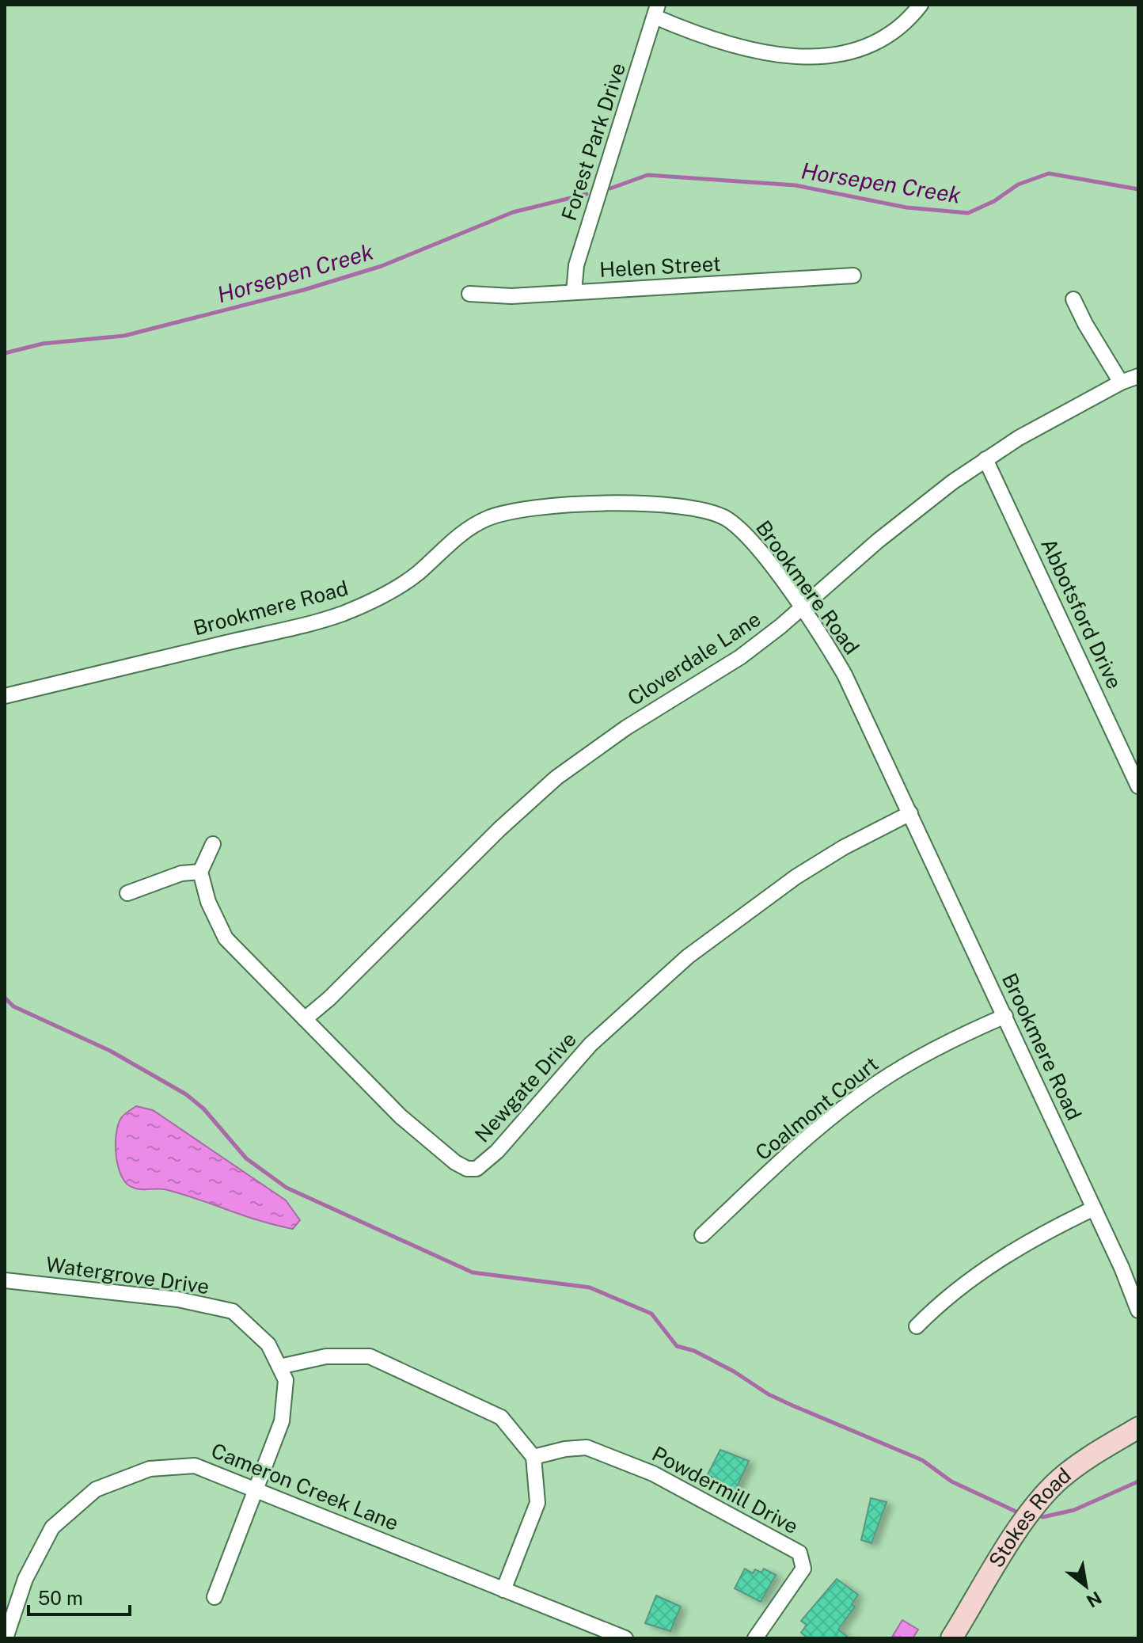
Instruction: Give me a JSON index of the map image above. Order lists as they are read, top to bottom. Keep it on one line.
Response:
{"streets":{"street":["Forest Park Drive","Helen Street","Brookmere Road","Abbotsford Drive","Cloverdale Lane","Newgate Drive","Coalmont Court","Watergrove Drive","Cameron Creek Lane","Powdermill Drive","Stokes Road"]},"crossings":[["Forest Park Drive","Helen Street"],["Brookmere Road","Cloverdale Lane"],["Brookmere Road","Newgate Drive"],["Brookmere Road","Coalmont Court"],["Abbotsford Drive","Cloverdale Lane"],["Cloverdale Lane","Newgate Drive"],["Watergrove Drive","Cameron Creek Lane"]],"water":["Horsepen Creek"],"scale_bar":"50 m","north":"bottom right"}
